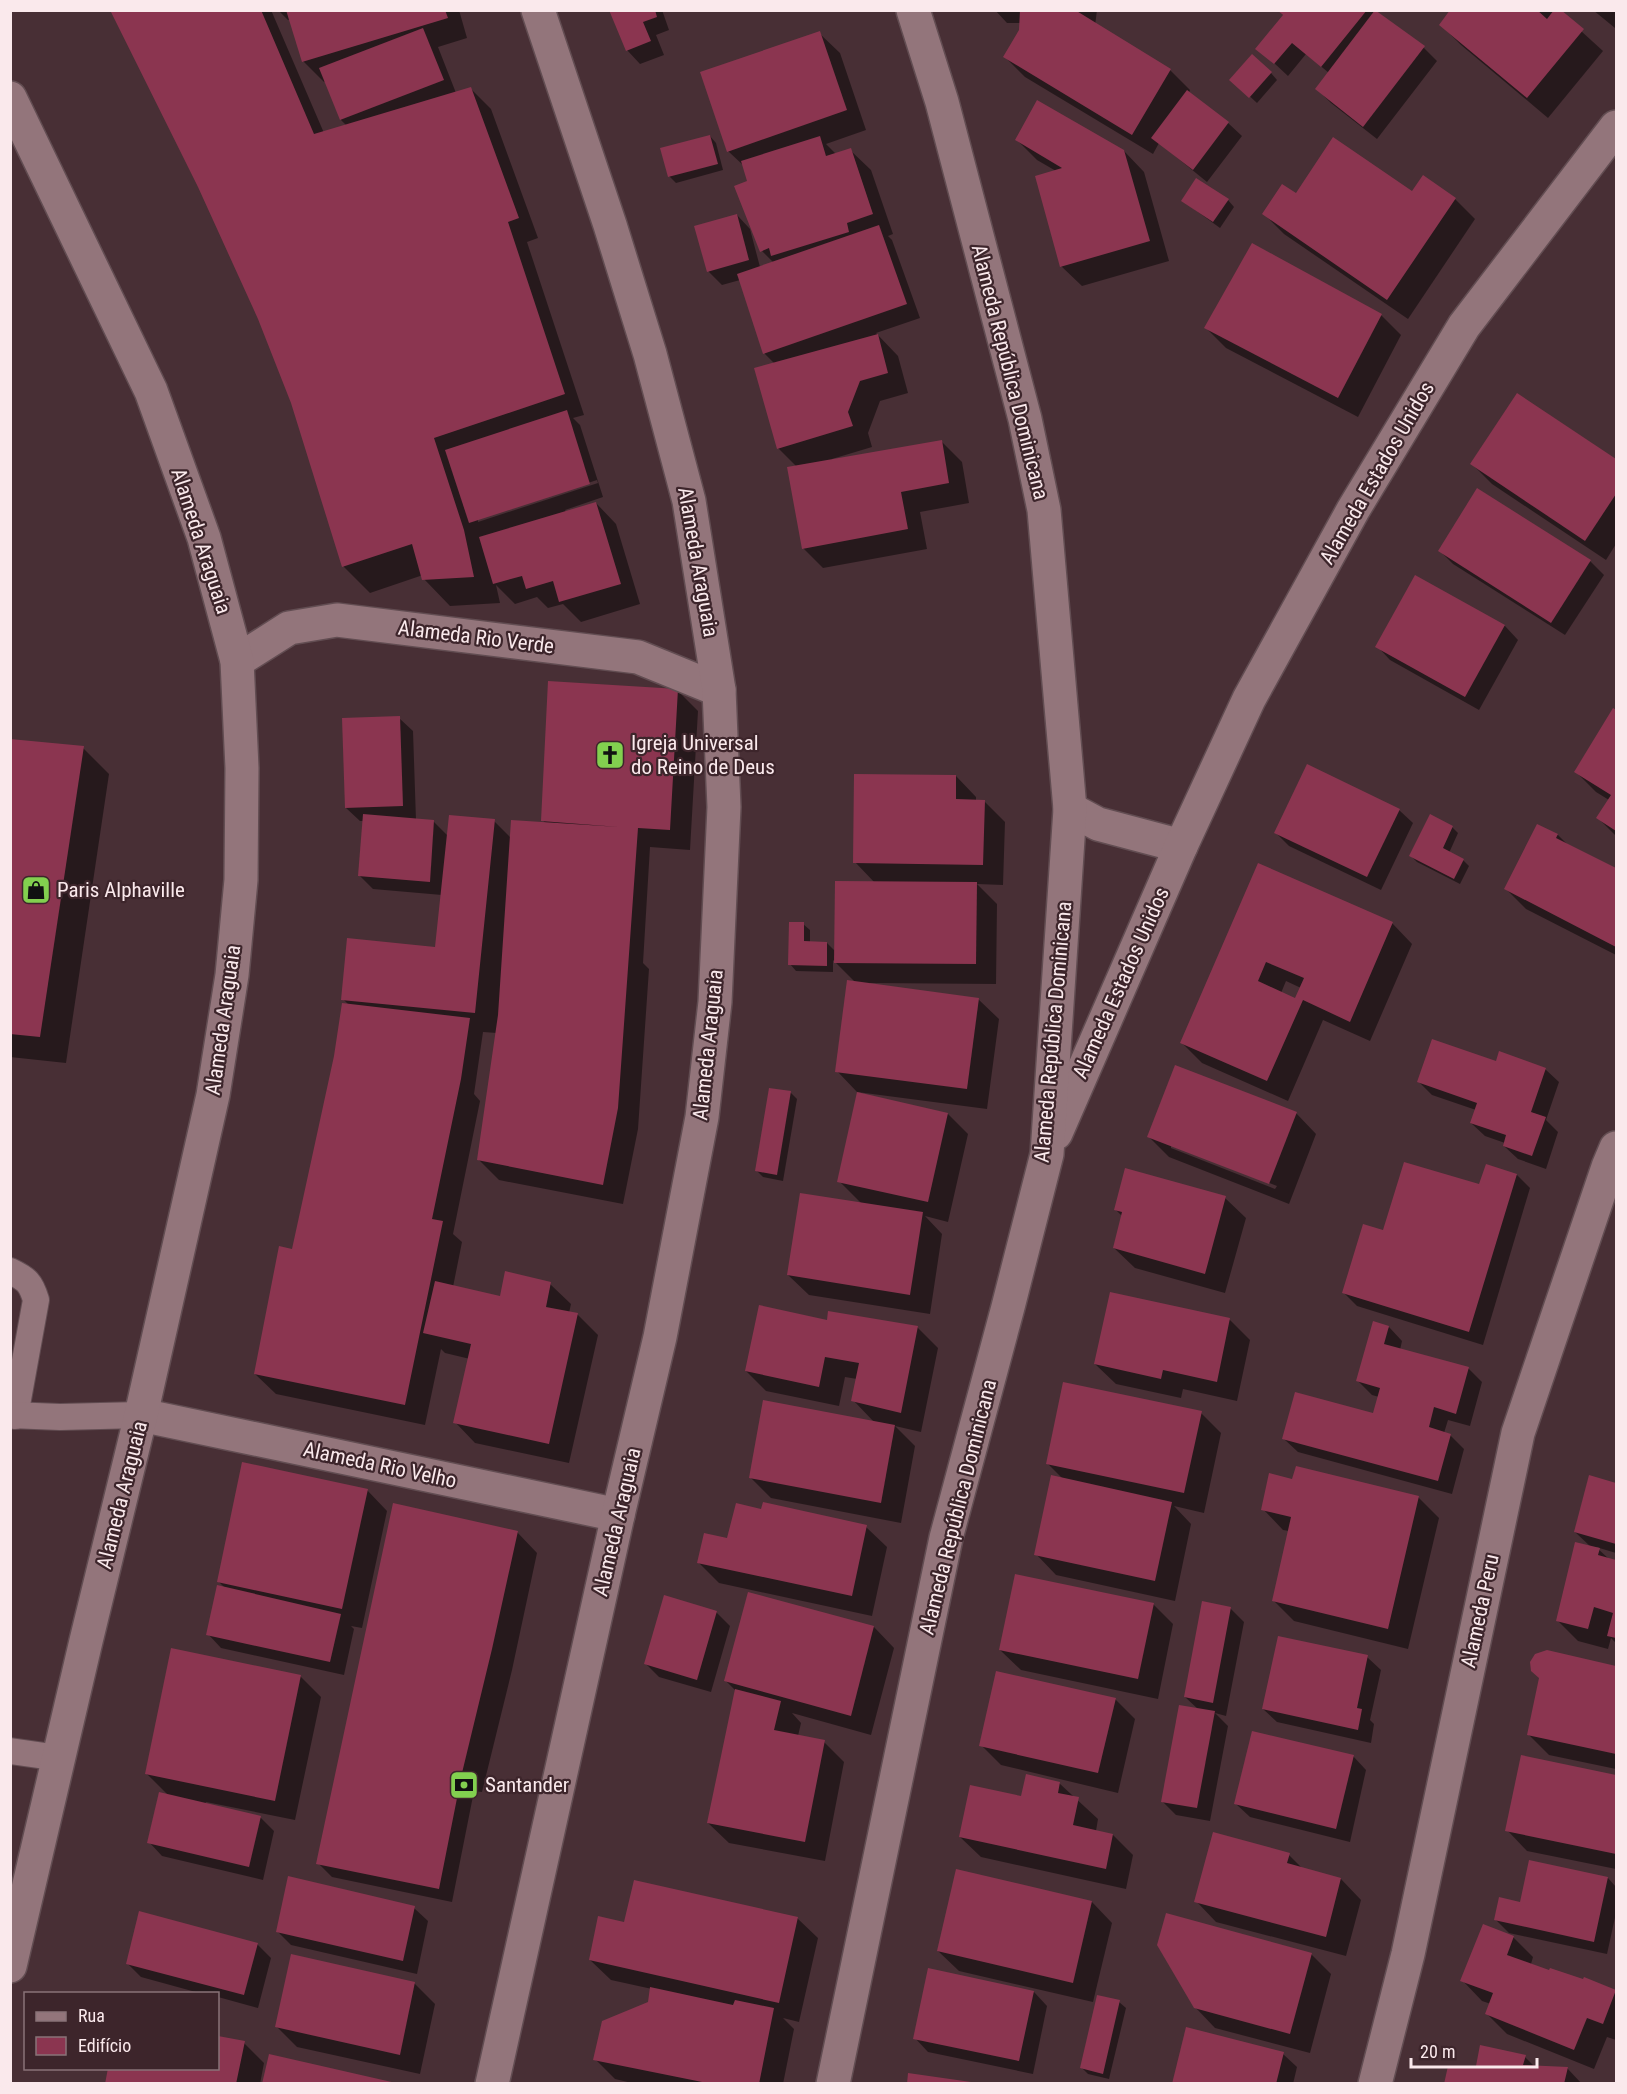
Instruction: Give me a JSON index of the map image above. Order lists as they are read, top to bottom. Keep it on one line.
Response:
{"streets":{"street":["Alameda República Dominicana","Alameda Estados Unidos","Alameda Araguaia","Alameda Rio Verde","Alameda Rio Velho","Alameda Peru"]},"crossings":[["Alameda República Dominicana","Alameda Estados Unidos"],["Alameda Araguaia","Alameda Rio Verde"],["Alameda Araguaia","Alameda Rio Velho"]],"places":{"church":["Igreja Universal do Reino de Deus"],"shop":["Paris Alphaville"],"bank":["Santander"]},"legend":["Rua","Edifício"],"scale_bar":"20 m"}
